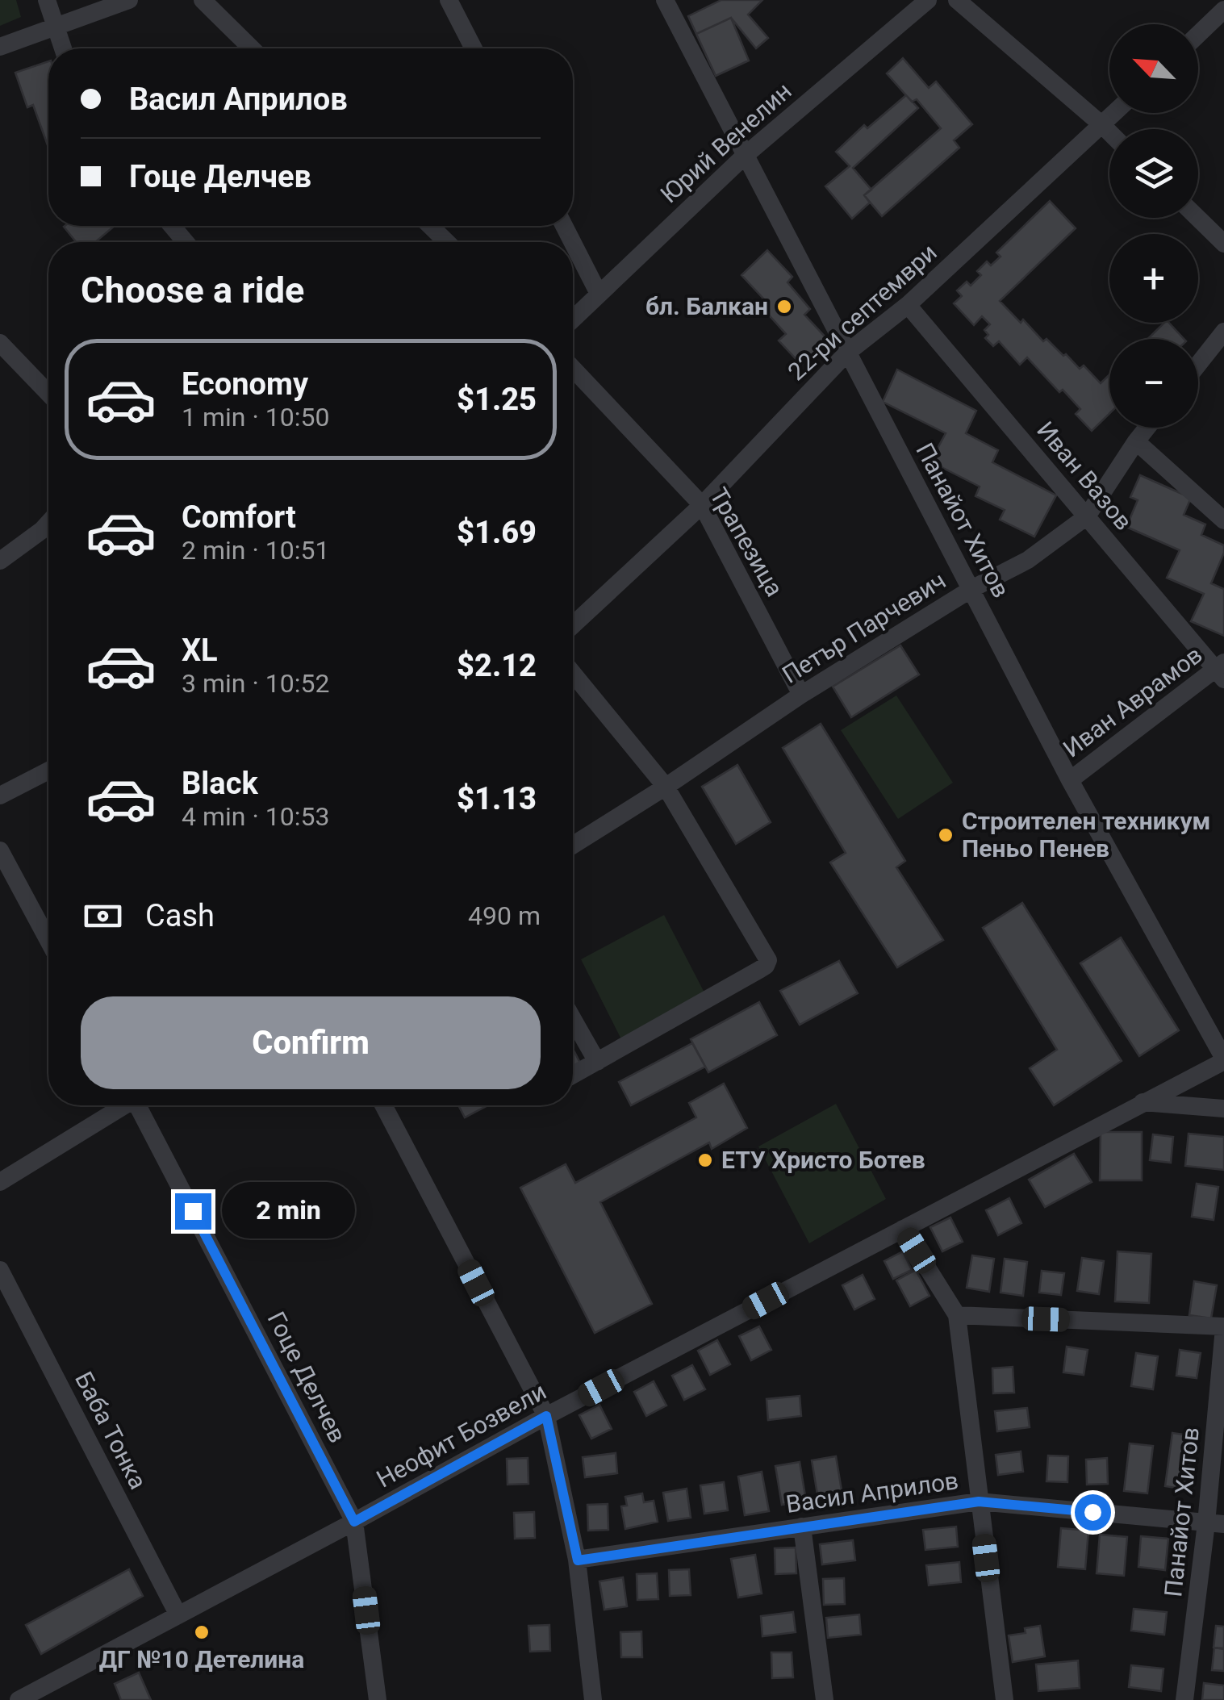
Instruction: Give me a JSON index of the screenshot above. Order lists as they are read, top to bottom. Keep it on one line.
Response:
{"streets":{"street":["Юрий Венелин","22-ри септември","Иван Вазов","Панайот Хитов","Трапезица","Петър Парчевич","Иван Аврамов","Гоце Делчев","Баба Тонка","Неофит Бозвели","Васил Априлов"]},"crossings":[["Юрий Венелин","Панайот Хитов"],["22-ри септември","Иван Вазов"],["22-ри септември","Панайот Хитов"],["22-ри септември","Трапезица"],["Иван Вазов","Петър Парчевич"],["Иван Вазов","Иван Аврамов"],["Панайот Хитов","Петър Парчевич"],["Панайот Хитов","Иван Аврамов"],["Панайот Хитов","Неофит Бозвели"],["Панайот Хитов","Васил Априлов"],["Трапезица","Петър Парчевич"],["Гоце Делчев","Неофит Бозвели"],["Баба Тонка","Неофит Бозвели"]],"places":["бл. Балкан","Строителен техникум Пеньо Пенев","ЕТУ Христо Ботев","ДГ №10 Детелина"],"north":"top left","page":{"map_buttons":["+","−"],"banner":["Васил Априлов","Гоце Делчев"],"heading":"Choose a ride","list":[{"name":"Economy","note":"1 min · 10:50","value":"$1.25"},{"name":"Comfort","note":"2 min · 10:51","value":"$1.69"},{"name":"XL","note":"3 min · 10:52","value":"$2.12"},{"name":"Black","note":"4 min · 10:53","value":"$1.13"}],"pay":["Cash","490 m"],"buttons":"Confirm","bubble":"2 min"}}
